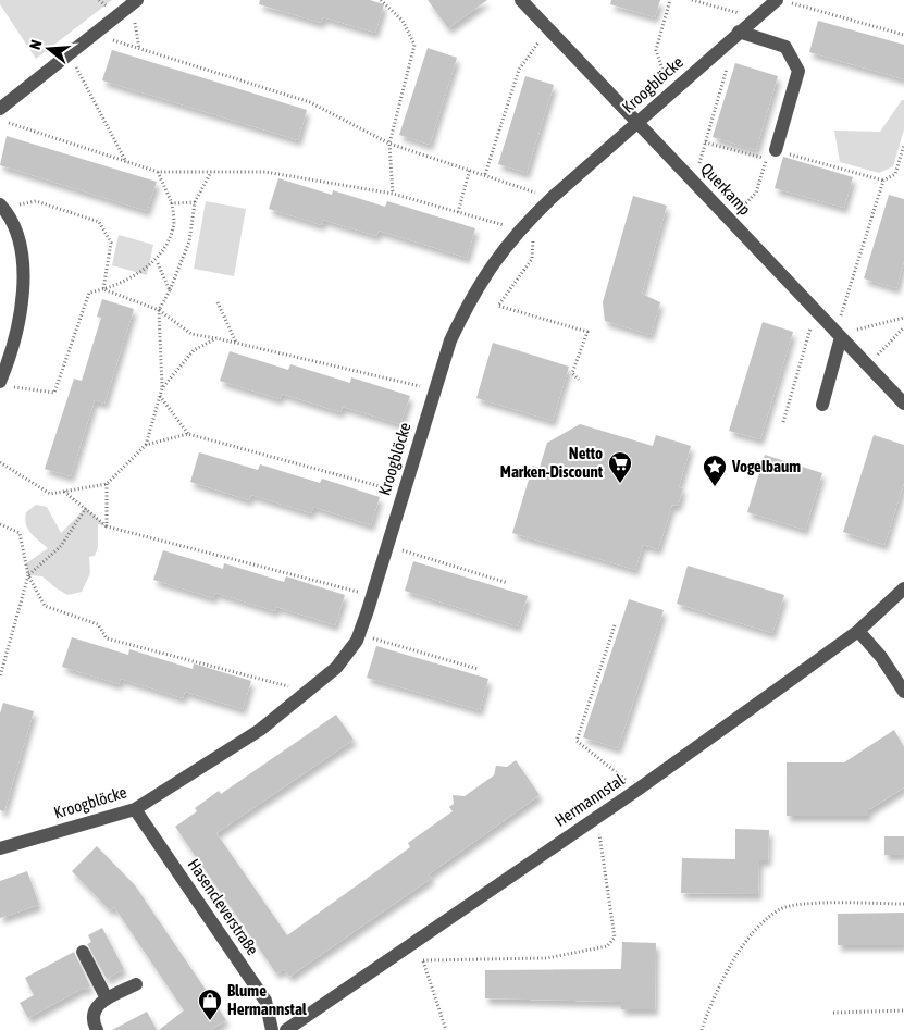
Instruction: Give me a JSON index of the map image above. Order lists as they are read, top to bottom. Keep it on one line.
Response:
{"streets":{"street":["Kroogblöcke","Querkamp","Hermannstal","Hasencleverstraße"]},"crossings":[["Kroogblöcke","Querkamp"],["Kroogblöcke","Hasencleverstraße"]],"places":{"supermarket":["Netto Marken-Discount"],"place":["Vogelbaum"],"shop":["Blume Hermannstal"]},"north":"left"}
